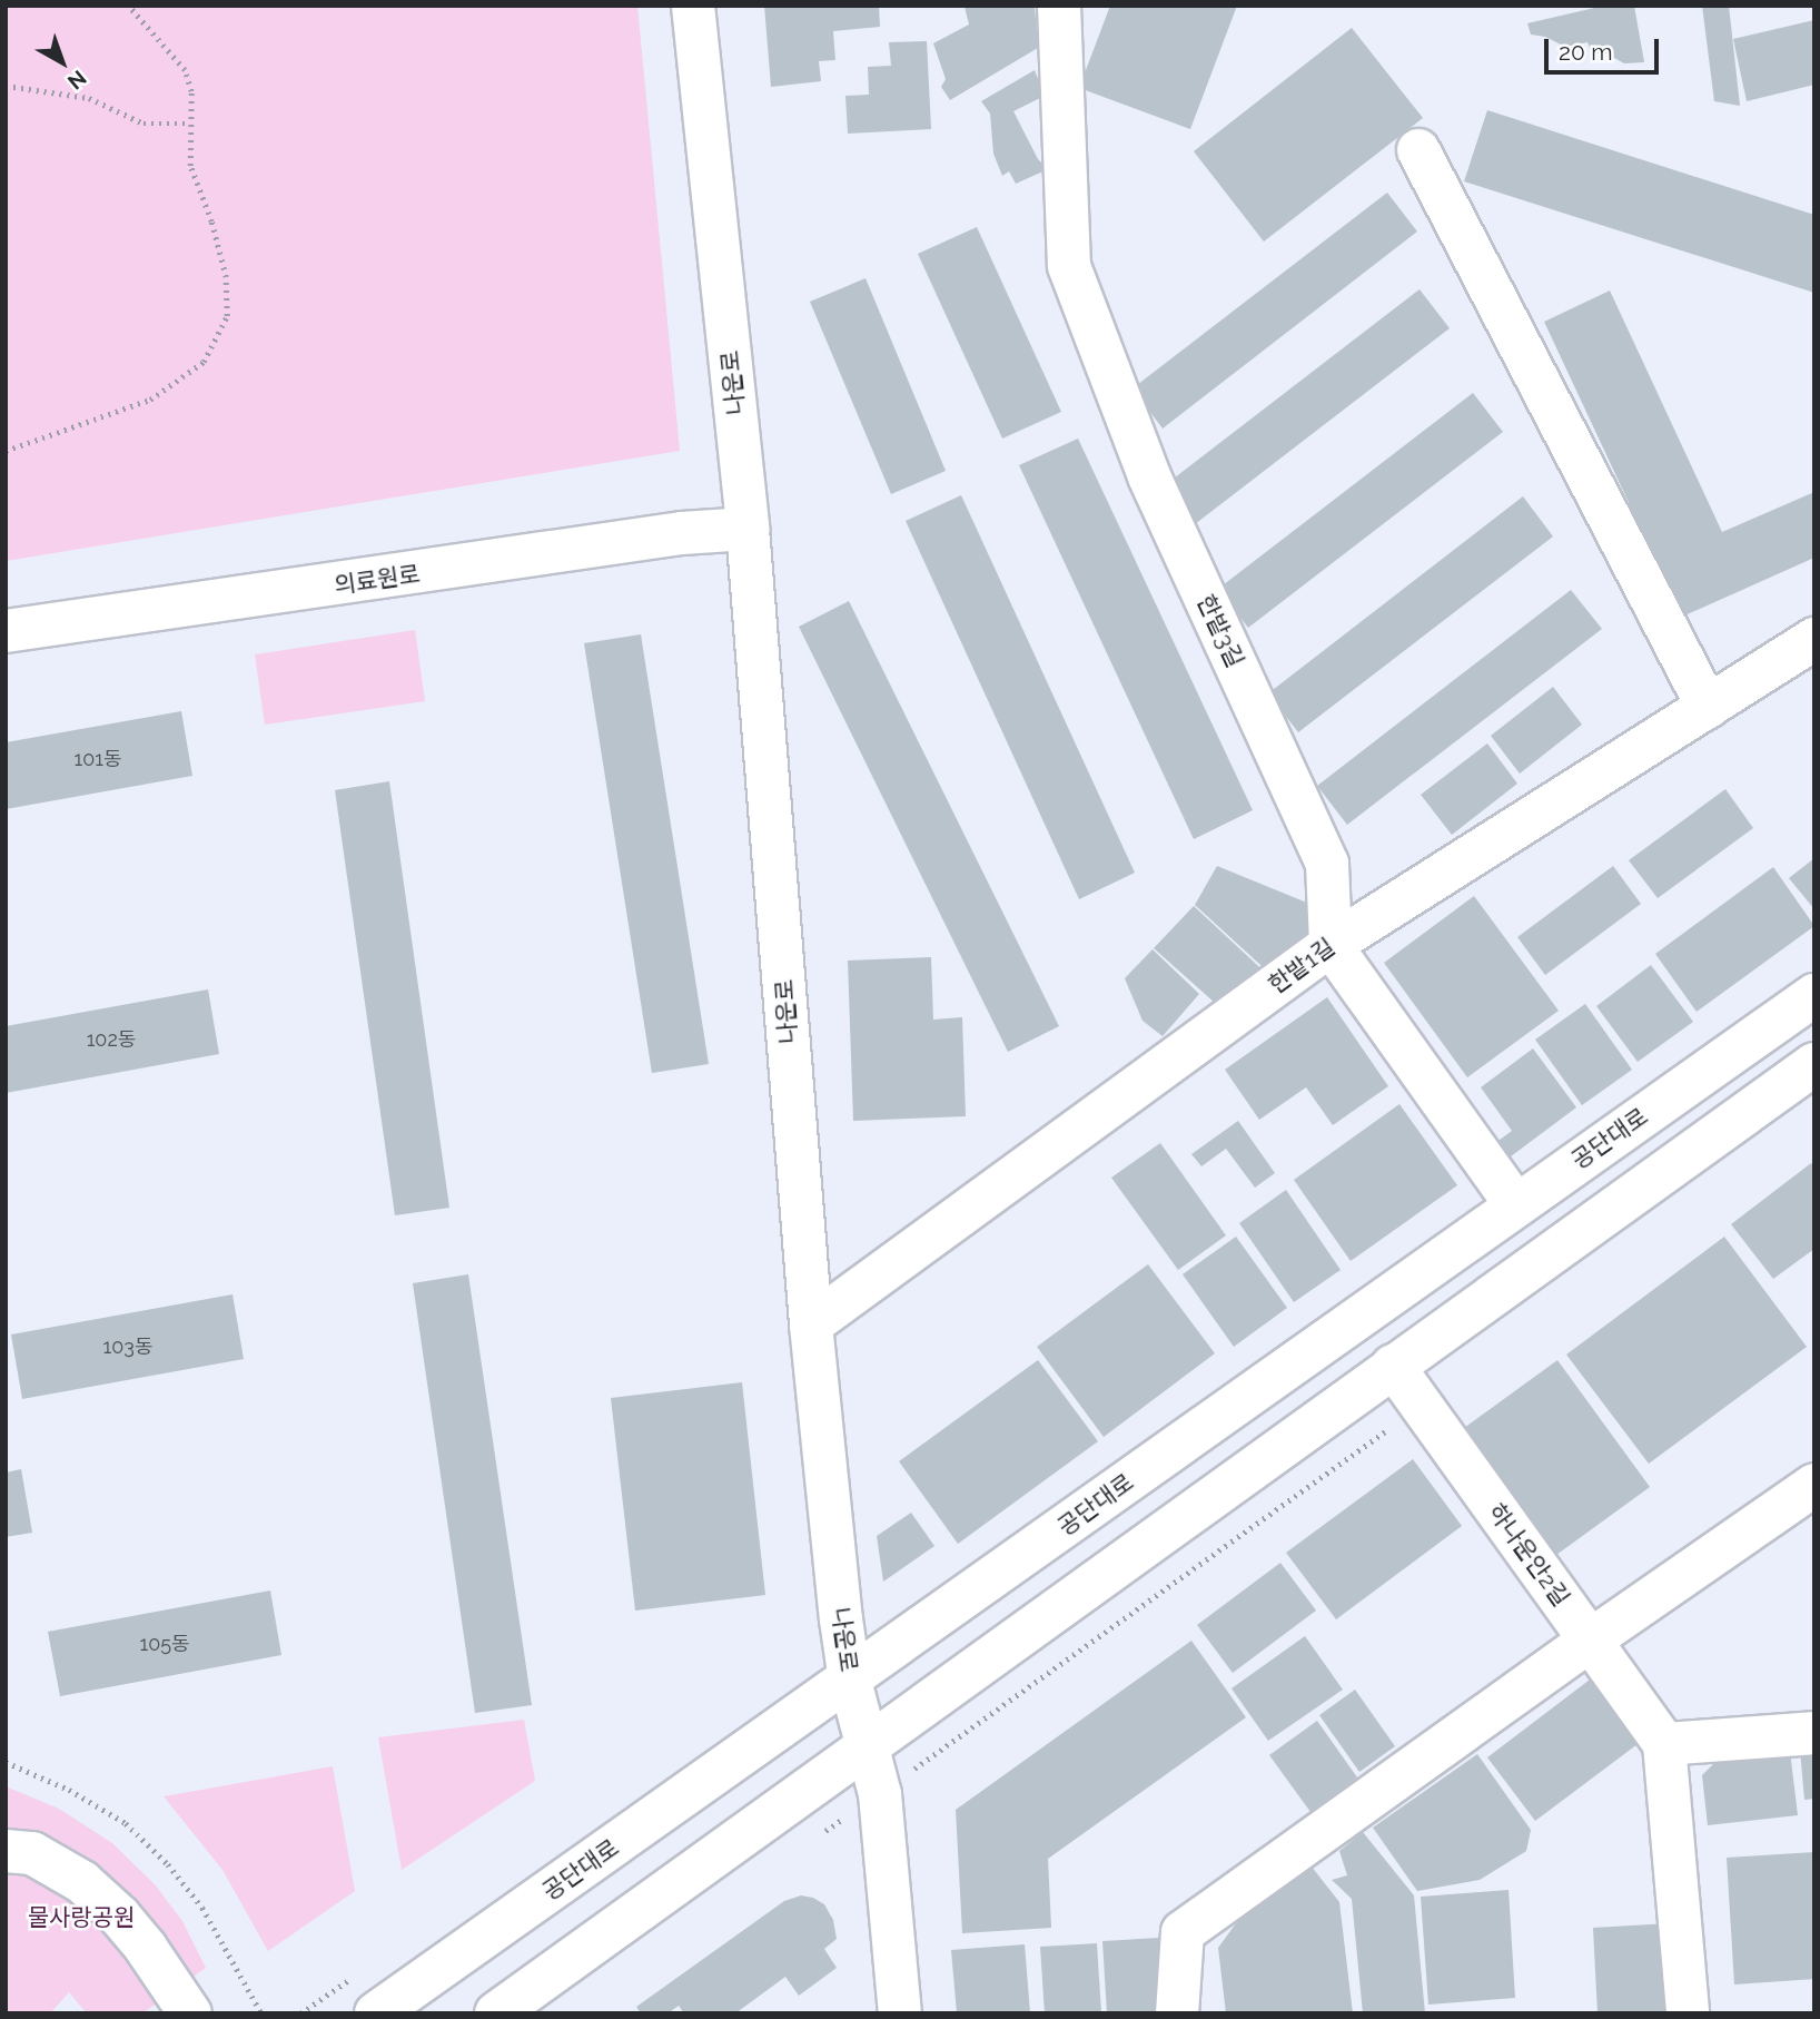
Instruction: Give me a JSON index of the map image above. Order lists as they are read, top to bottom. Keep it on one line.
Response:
{"streets":{"street":["나운로","의료원로","한밭3길","한밭1길","공단대로","하나운안2길"]},"crossings":[["나운로","의료원로"],["나운로","한밭1길"],["나운로","공단대로"],["한밭3길","한밭1길"]],"parks":["물사랑공원"],"house_numbers":["101동","102동","103동","105동"],"scale_bar":"20 m","north":"bottom right"}
